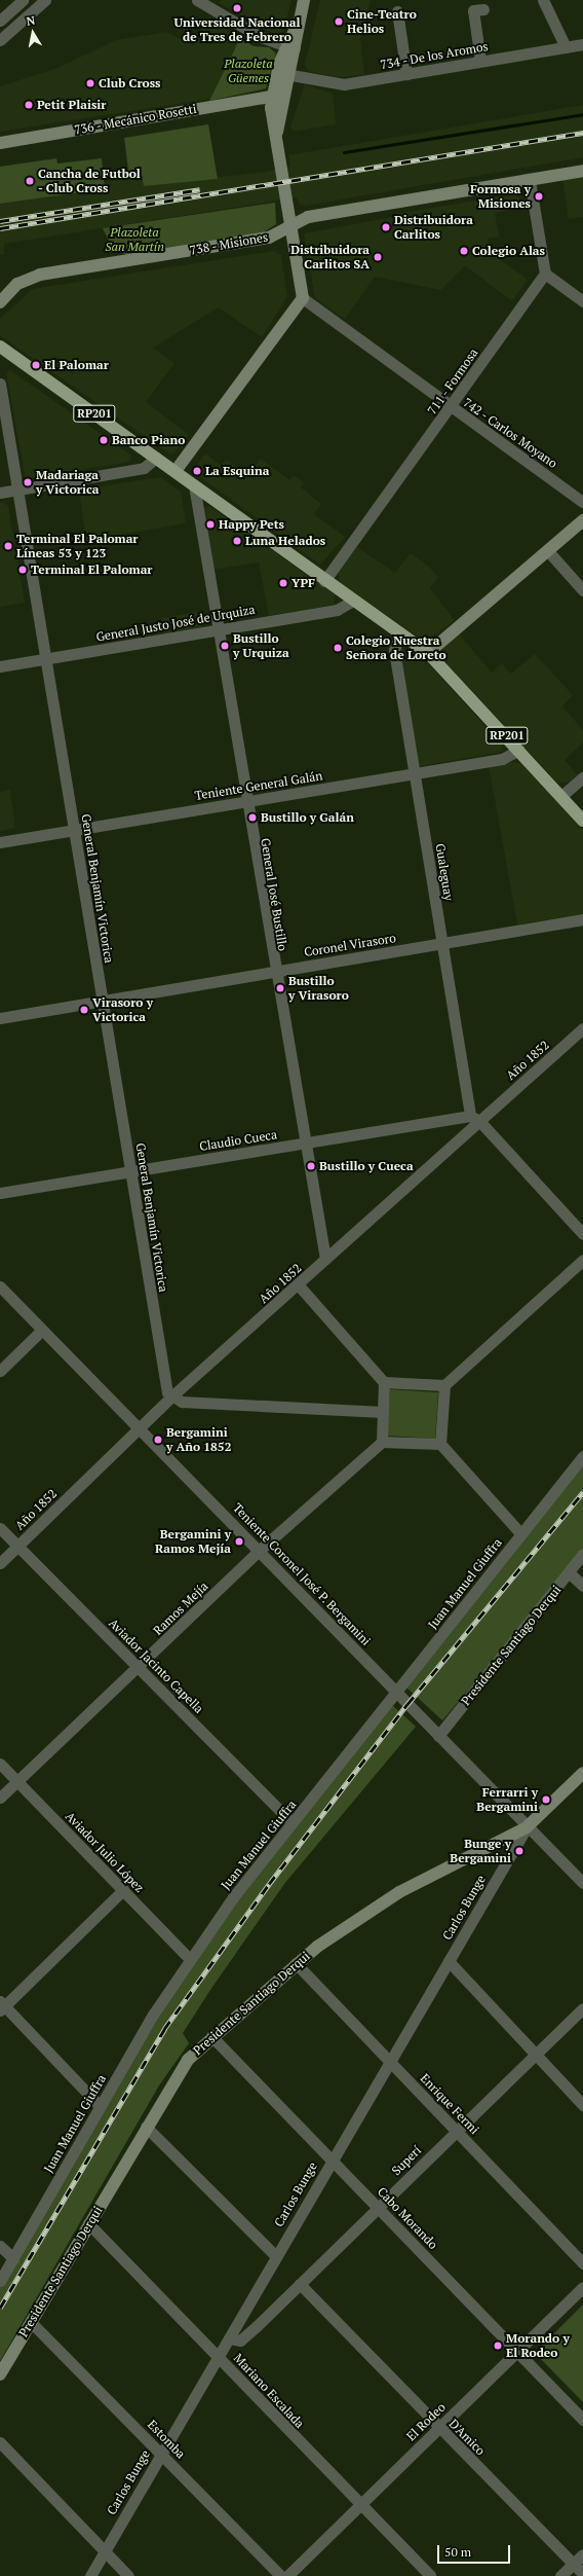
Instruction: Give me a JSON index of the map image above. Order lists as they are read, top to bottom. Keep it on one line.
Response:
{"streets":{"main road":["RP201"],"street":["734 - De los Aromos","736 - Mecánico Rosetti","738 - Misiones","711 - Formosa","742 - Carlos Moyano","General Justo José de Urquiza","Teniente General Galán","Gualeguay","General Benjamín Victorica","General José Bustillo","Coronel Virasoro","Año 1852","Claudio Cueca","Teniente Coronel José P. Bergamini","Juan Manuel Giuffra","Ramos Mejía","Presidente Santiago Derqui","Aviador Jacinto Capella","Aviador Julio López","Carlos Bunge","Enrique Fermi","Superí","Cabo Morando","Mariano Escalada","El Rodeo","D'Amico","Estomba"]},"crossings":[["711 - Formosa","RP201"],["711 - Formosa","742 - Carlos Moyano"],["RP201","General Justo José de Urquiza"],["RP201","Teniente General Galán"],["RP201","Gualeguay"],["RP201","General José Bustillo"],["General Justo José de Urquiza","General Benjamín Victorica"],["General Justo José de Urquiza","General José Bustillo"],["Teniente General Galán","Gualeguay"],["Teniente General Galán","General Benjamín Victorica"],["Teniente General Galán","General José Bustillo"],["Gualeguay","Coronel Virasoro"],["Gualeguay","Año 1852"],["Gualeguay","Claudio Cueca"],["General Benjamín Victorica","Coronel Virasoro"],["General Benjamín Victorica","Año 1852"],["General Benjamín Victorica","Claudio Cueca"],["General José Bustillo","Coronel Virasoro"],["General José Bustillo","Año 1852"],["General José Bustillo","Claudio Cueca"],["Año 1852","Claudio Cueca"],["Año 1852","Teniente Coronel José P. Bergamini"],["Año 1852","Aviador Jacinto Capella"],["Teniente Coronel José P. Bergamini","Juan Manuel Giuffra"],["Teniente Coronel José P. Bergamini","Ramos Mejía"],["Teniente Coronel José P. Bergamini","Presidente Santiago Derqui"],["Teniente Coronel José P. Bergamini","Carlos Bunge"],["Juan Manuel Giuffra","Aviador Jacinto Capella"],["Juan Manuel Giuffra","Aviador Julio López"],["Ramos Mejía","Aviador Jacinto Capella"],["Ramos Mejía","Aviador Julio López"],["Presidente Santiago Derqui","Carlos Bunge"],["Presidente Santiago Derqui","Enrique Fermi"],["Presidente Santiago Derqui","Cabo Morando"],["Presidente Santiago Derqui","Mariano Escalada"],["Presidente Santiago Derqui","Estomba"],["Carlos Bunge","Enrique Fermi"],["Carlos Bunge","Superí"],["Carlos Bunge","Cabo Morando"],["Carlos Bunge","Mariano Escalada"],["Carlos Bunge","Estomba"],["Enrique Fermi","Superí"],["Superí","Cabo Morando"],["Superí","D'Amico"],["Cabo Morando","El Rodeo"],["Mariano Escalada","El Rodeo"],["El Rodeo","D'Amico"]],"parks":["Plazoleta Güemes","Plazoleta San Martín"],"places":["Universidad Nacional de Tres de Febrero","Cine-Teatro Helios","Club Cross","Petit Plaisir","Cancha de Futbol - Club Cross","Formosa y Misiones","Distribuidora Carlitos","Colegio Alas","Distribuidora Carlitos SA","El Palomar","Banco Piano","La Esquina","Madariaga y Victorica","Happy Pets","Luna Helados","Terminal El Palomar Líneas 53 y 123","Terminal El Palomar","YPF","Bustillo y Urquiza","Colegio Nuestra Señora de Loreto","Bustillo y Galán","Bustillo y Virasoro","Virasoro y Victorica","Bustillo y Cueca","Bergamini y Año 1852","Bergamini y Ramos Mejía","Ferrarri y Bergamini","Bunge y Bergamini","Morando y El Rodeo"],"scale_bar":"50 m","north":"top"}
